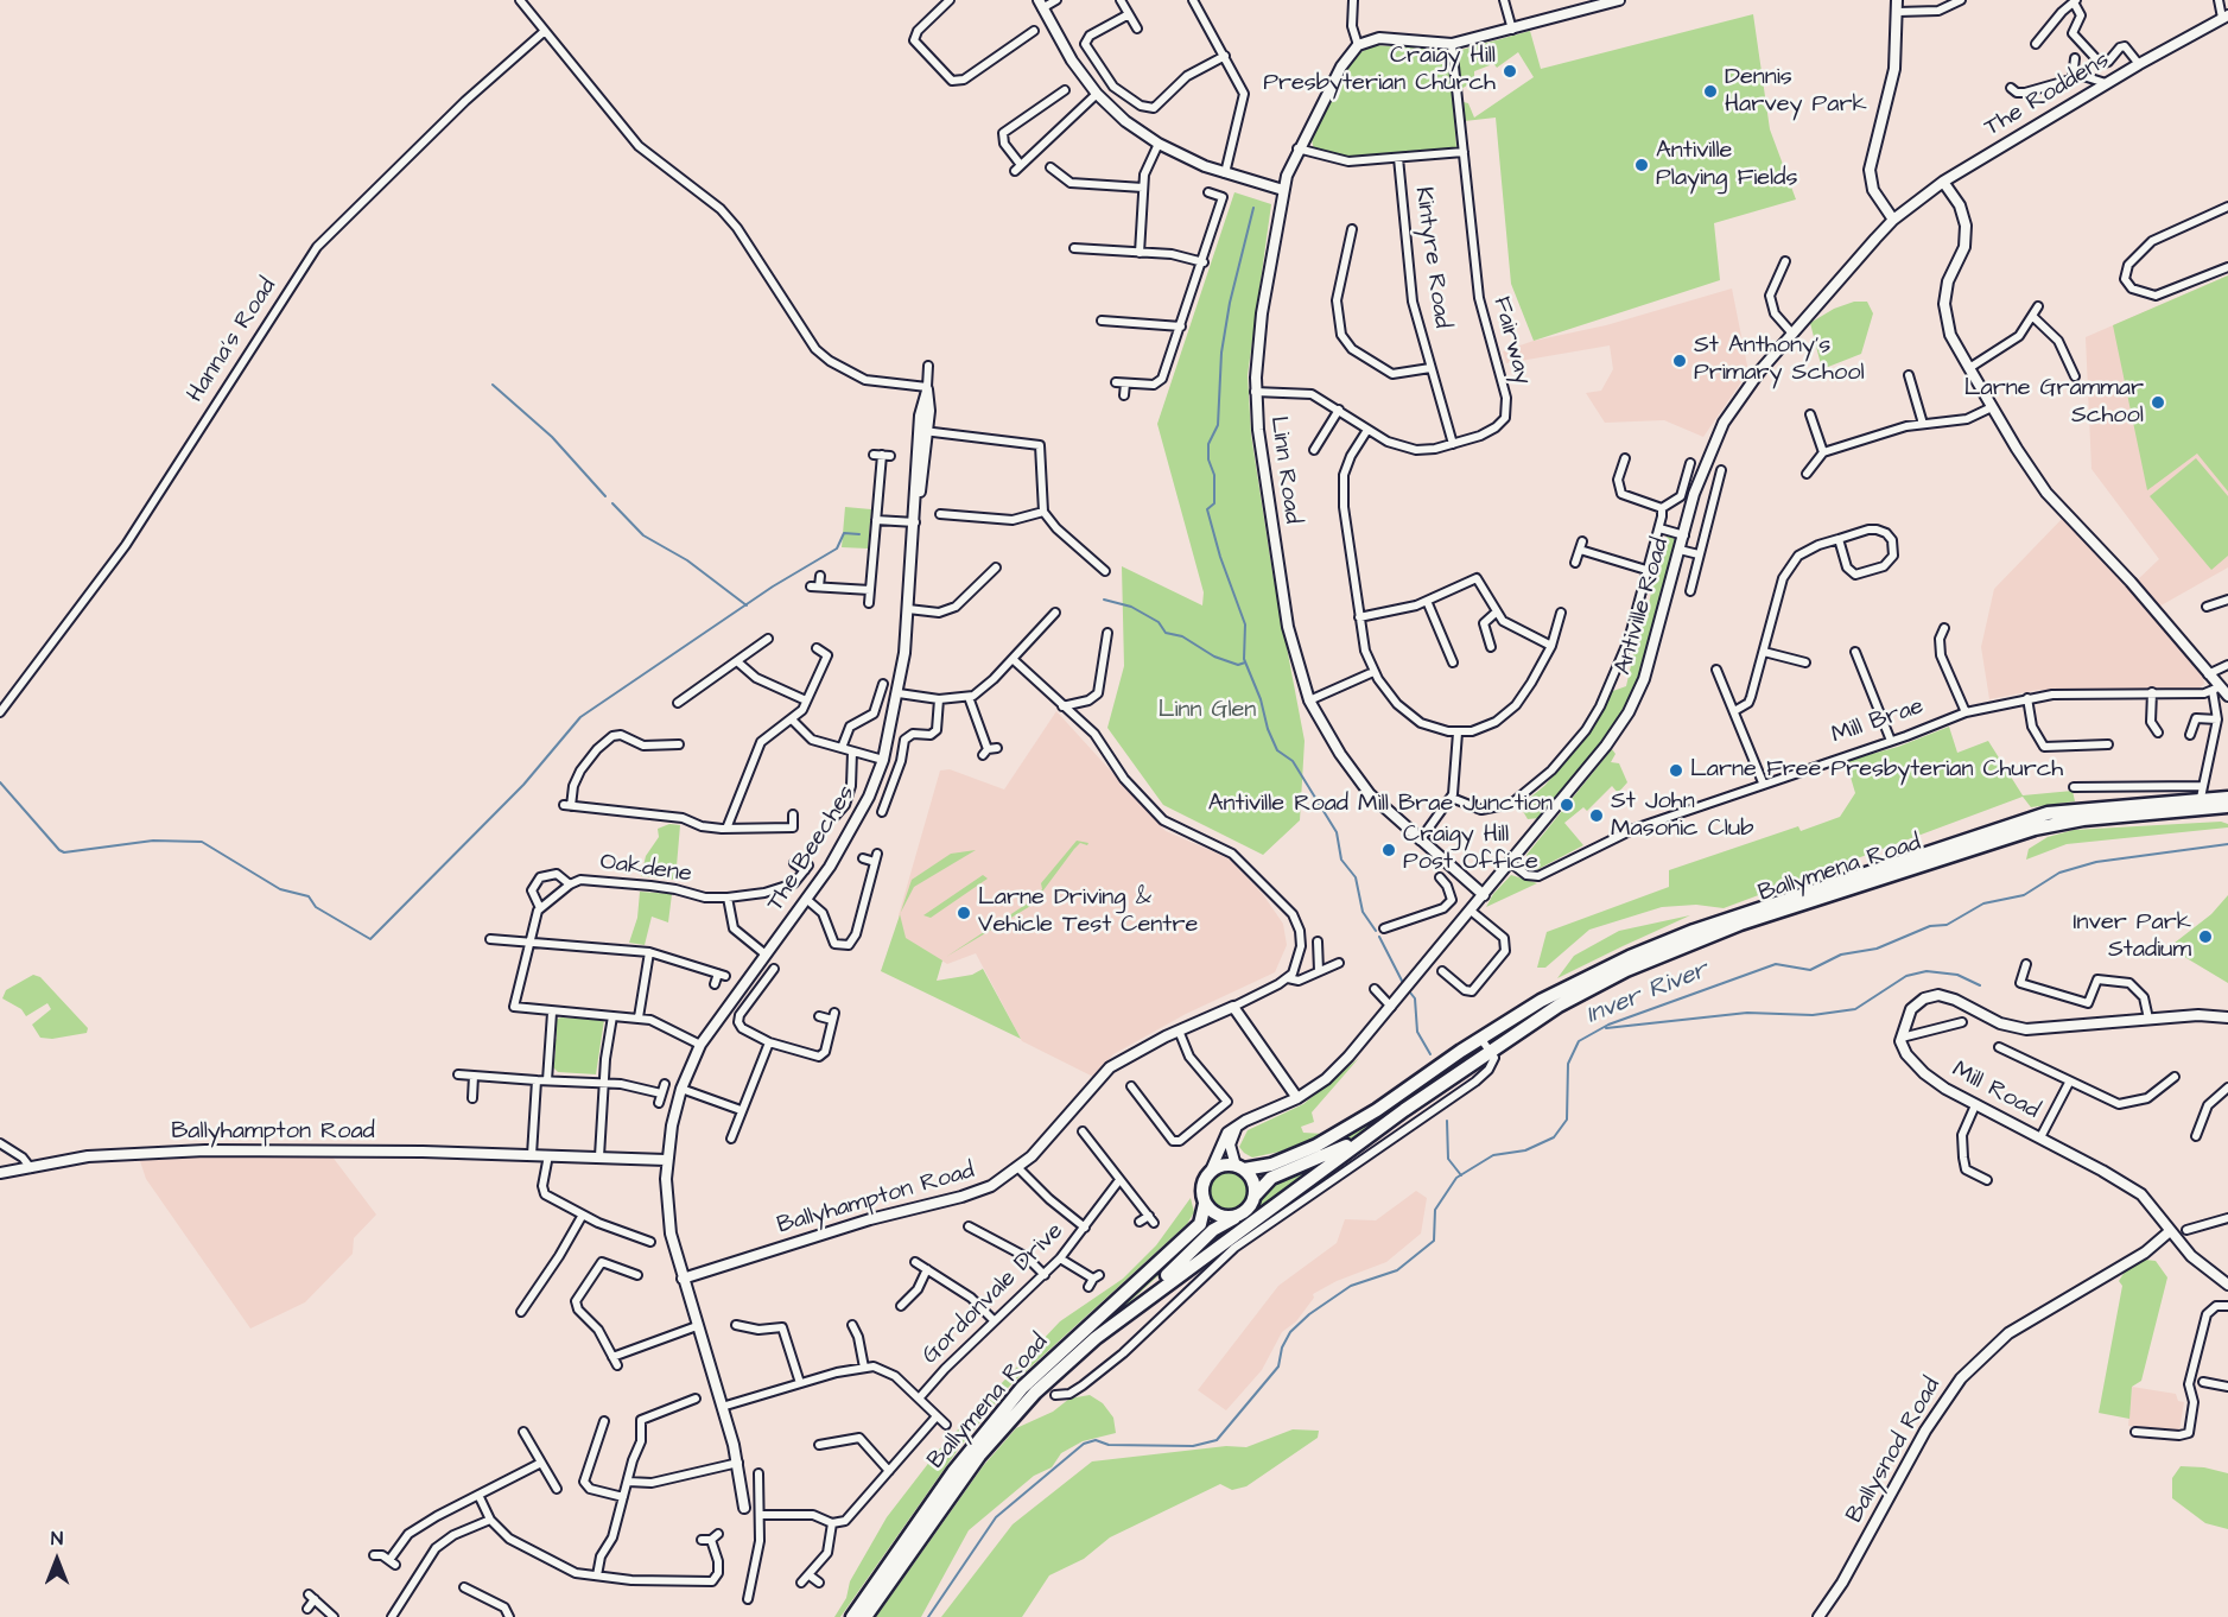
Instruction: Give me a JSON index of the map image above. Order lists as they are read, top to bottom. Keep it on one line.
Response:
{"streets":{"highway":["Ballymena Road"],"street":["The Roddens","Kintyre Road","Hanna's Road","Fairway","Linn Road","Antiville Road","Mill Brae","The Beeches","Oakdene","Mill Road","Ballyhampton Road","Gordonvale Drive","Ballysnod Road"]},"crossings":[["The Roddens","Antiville Road"],["Kintyre Road","Fairway"],["Fairway","Linn Road"],["Linn Road","Antiville Road"],["Antiville Road","Mill Brae"],["Antiville Road","Ballymena Road"],["The Beeches","Ballyhampton Road"],["Mill Road","Ballysnod Road"]],"water":["Inver River"],"parks":["Linn Glen"],"places":["Craigy Hill Presbyterian Church","Dennis Harvey Park","Antiville Playing Fields","St Anthony's Primary School","Larne Grammar School","Larne Free Presbyterian Church","Antiville Road Mill Brae Junction","St John Masonic Club","Craigy Hill Post Office","Larne Driving & Vehicle Test Centre","Inver Park Stadium"],"north":"top"}
